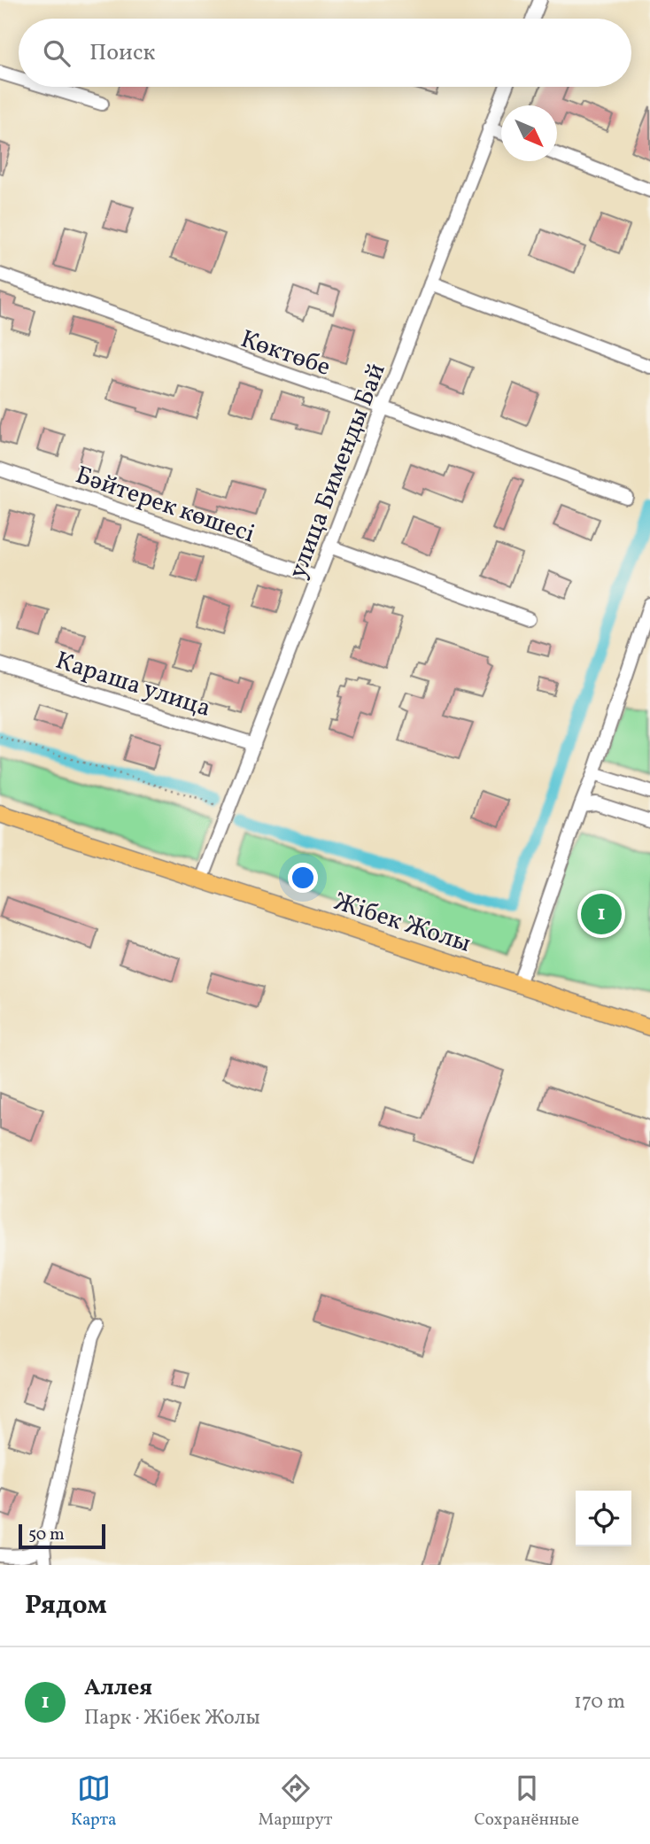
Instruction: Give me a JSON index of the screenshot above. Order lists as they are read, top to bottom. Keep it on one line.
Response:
{"streets":{"main road":["Жібек Жолы"],"street":["Көктөбе","улица Бименды Бай","Бәйтерек көшесі","Караша улица"]},"crossings":[["Көктөбе","улица Бименды Бай"],["улица Бименды Бай","Бәйтерек көшесі"],["улица Бименды Бай","Караша улица"],["улица Бименды Бай","Жібек Жолы"]],"scale_bar":"50 m","north":"bottom right","page":{"search":"Поиск","pins":"1","scale":"50 m","heading":"Рядом","list":[{"mark":"1","name":"Аллея","note":"Парк · Жібек Жолы","value":"170 m"}],"nav":["Карта","Маршрут","Сохранённые"]}}
